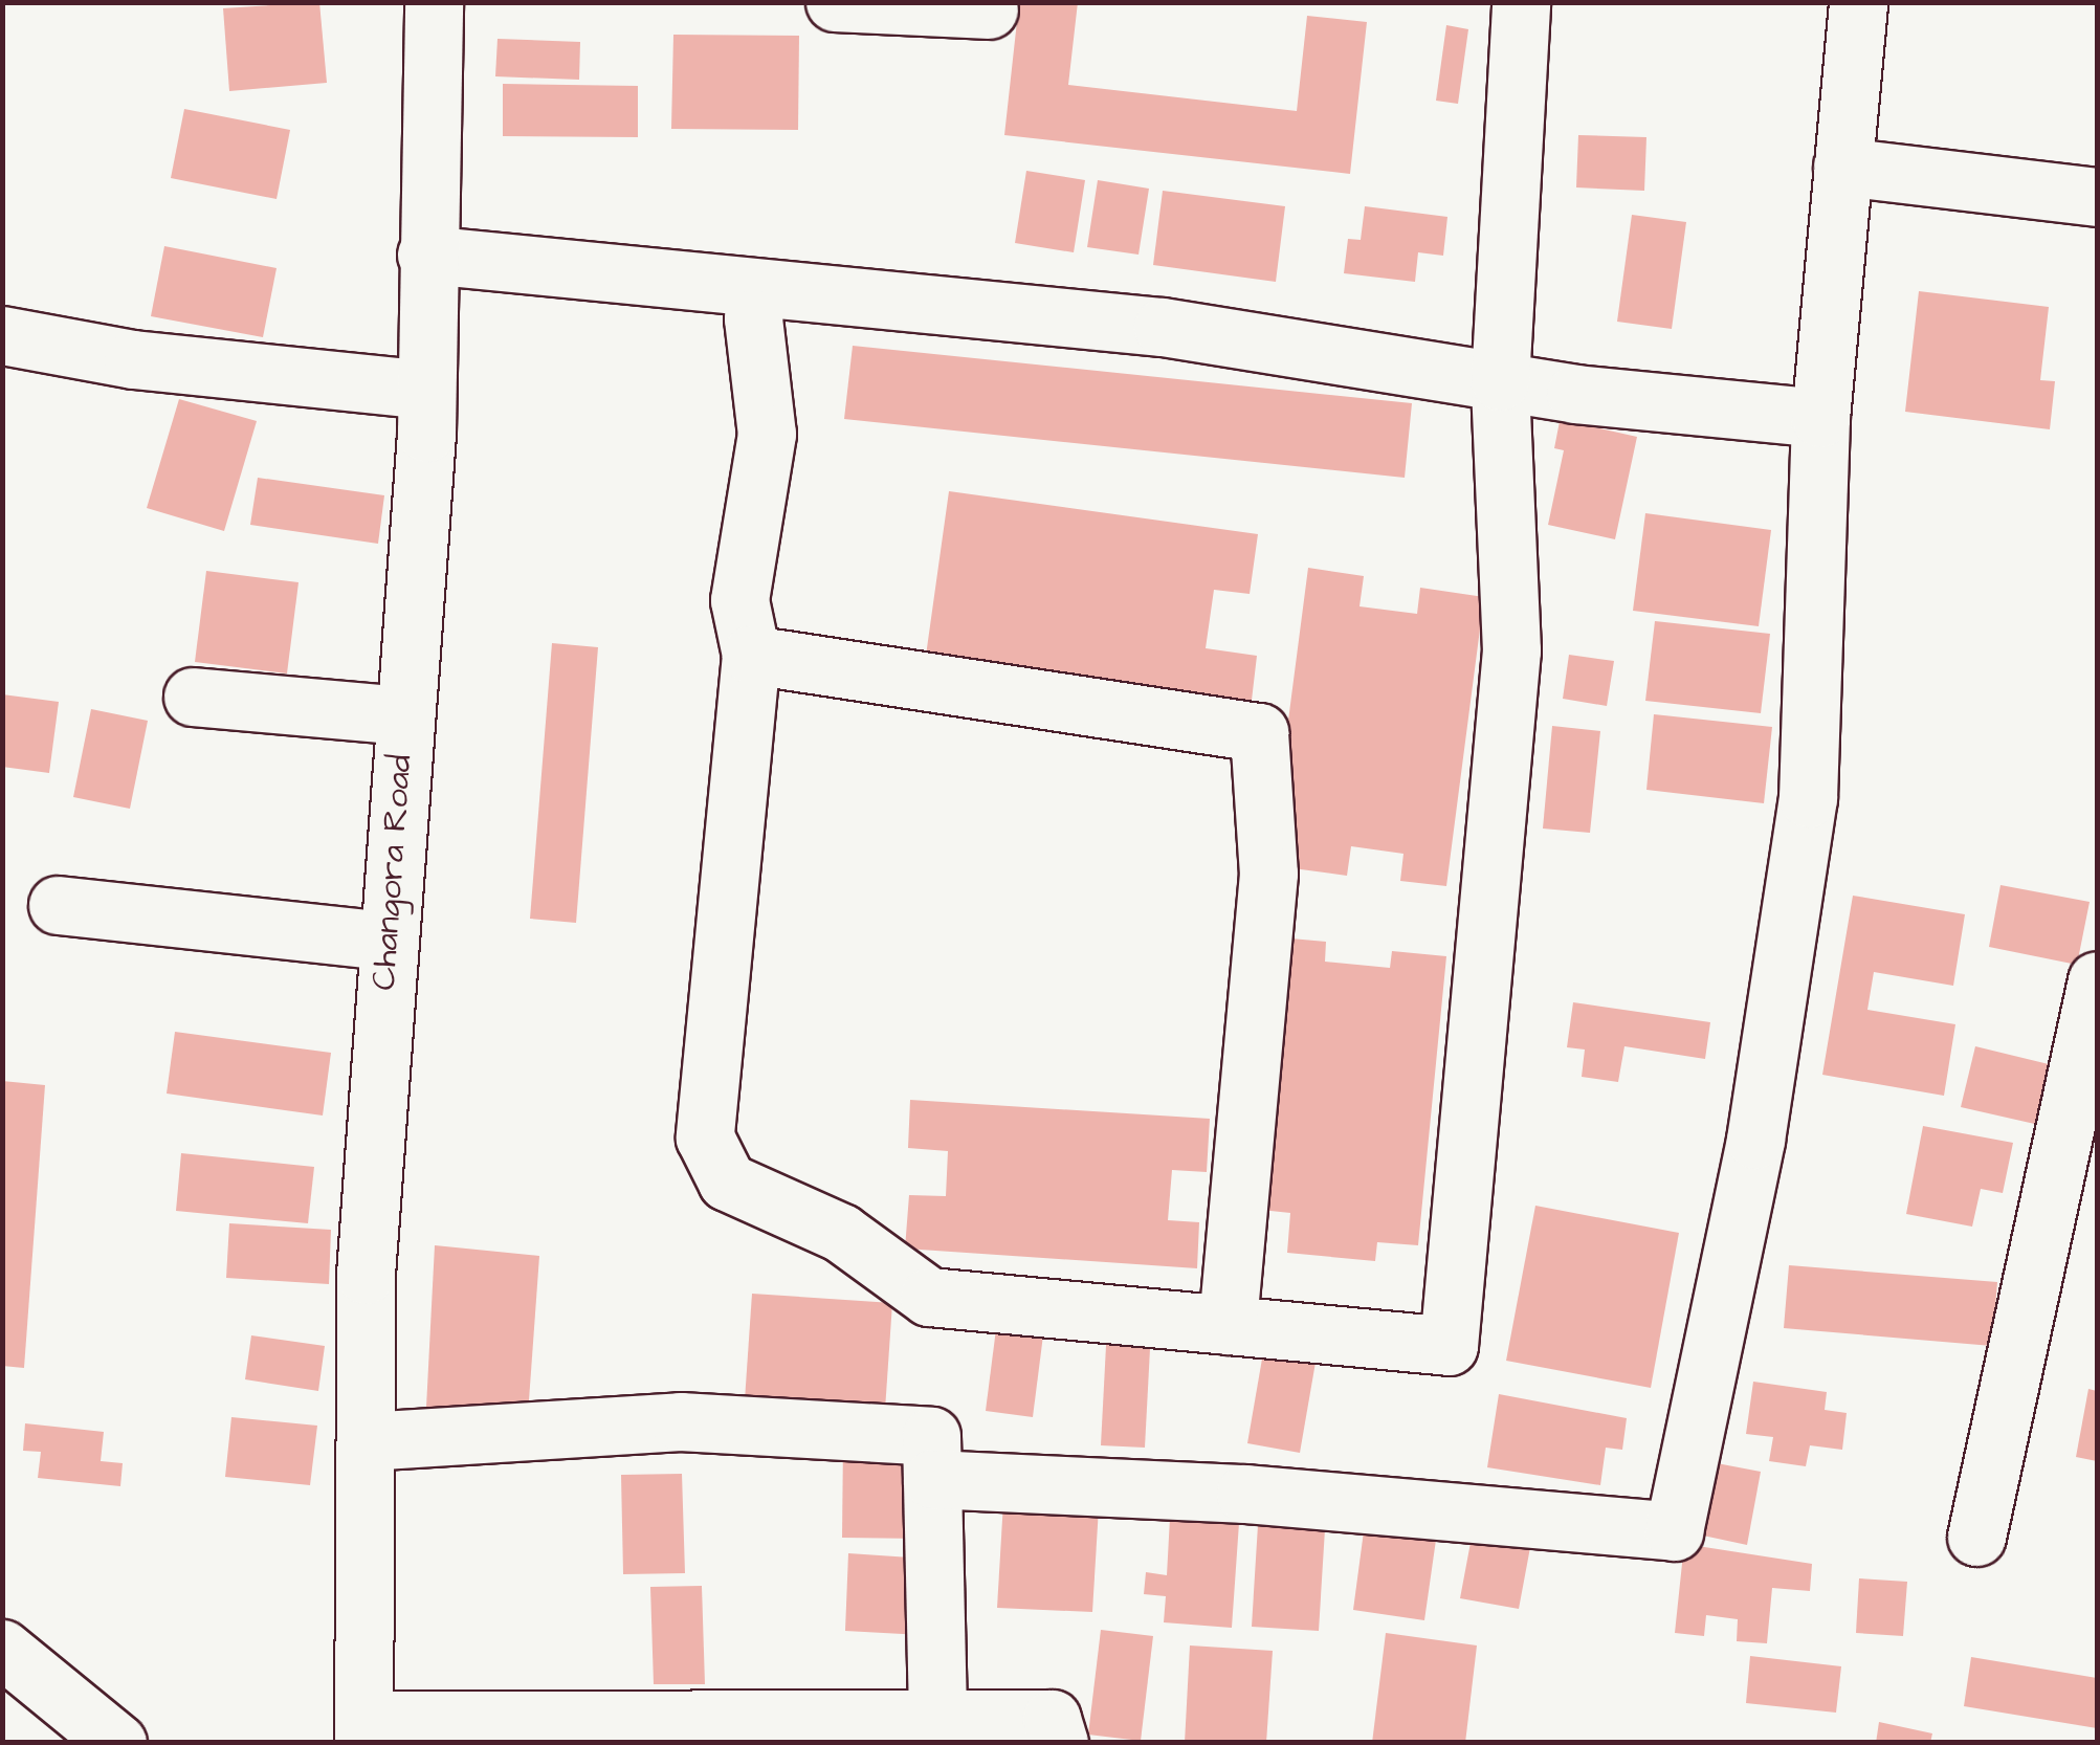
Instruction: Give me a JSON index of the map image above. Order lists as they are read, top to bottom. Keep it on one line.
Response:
{"streets":{"street":["Changora Road"]}}
